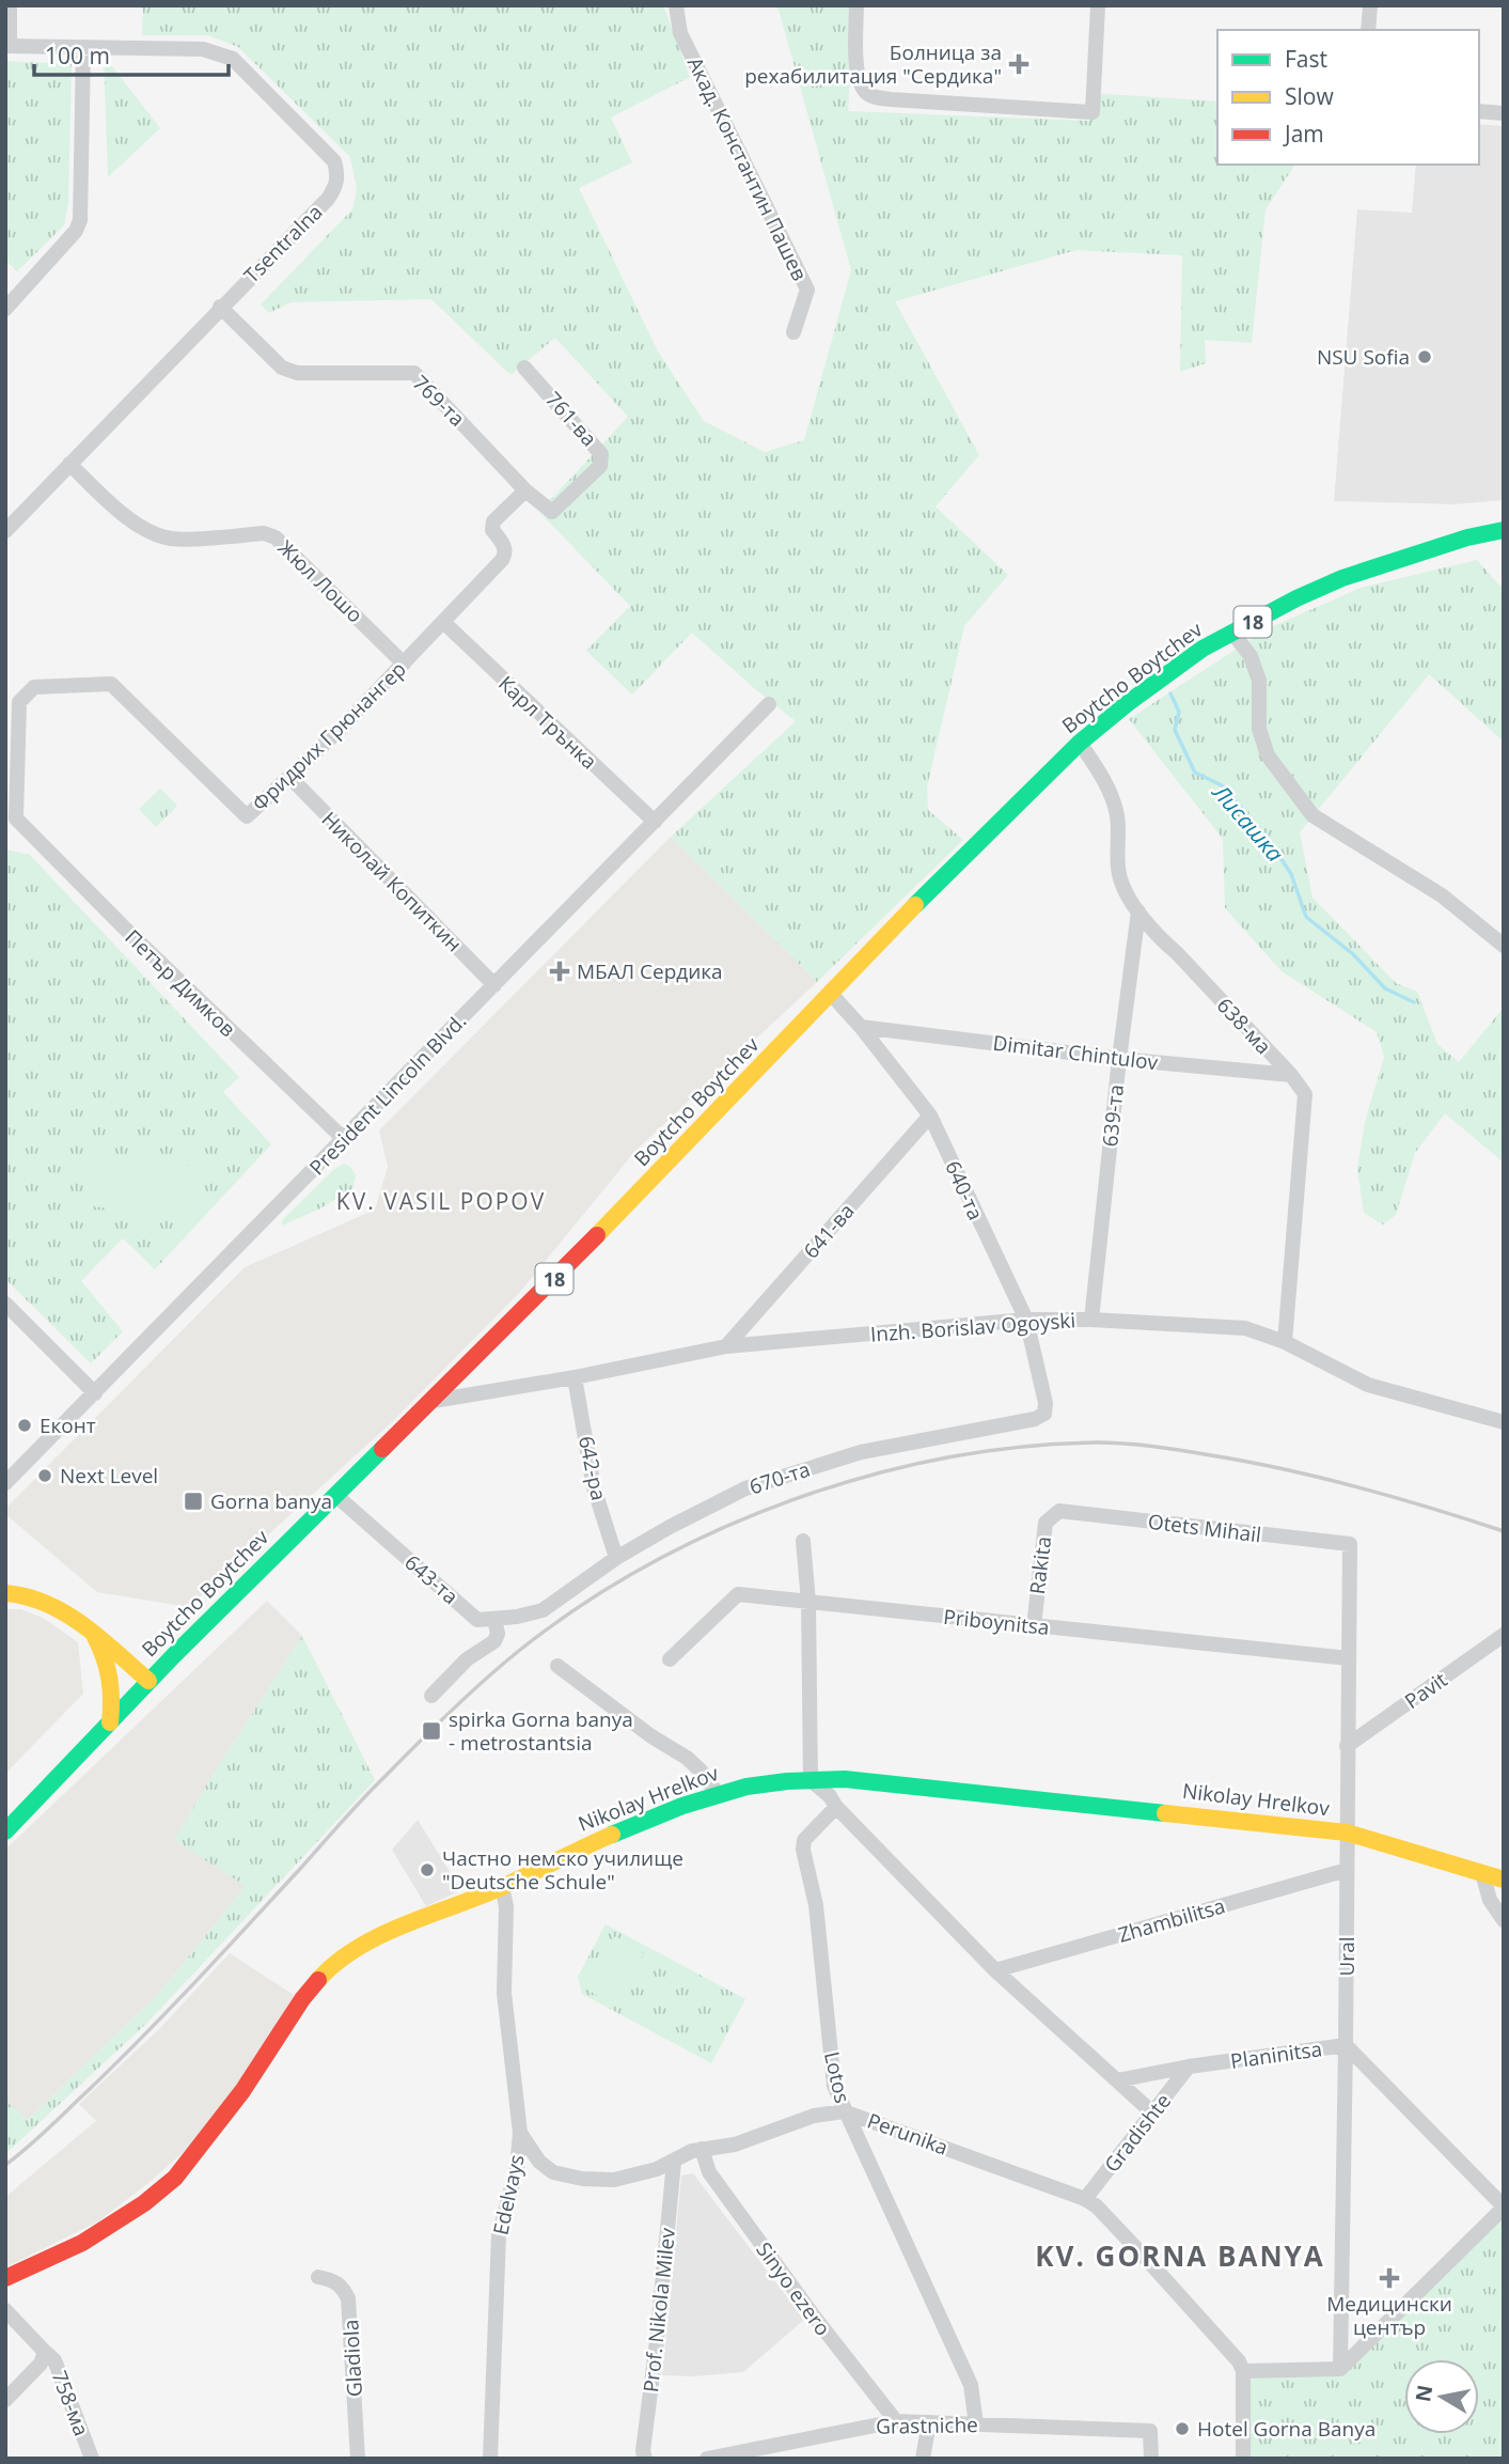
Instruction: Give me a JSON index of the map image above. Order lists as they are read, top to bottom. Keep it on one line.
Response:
{"streets":{"main road":["18","Boytcho Boytchev","Nikolay Hrelkov"],"street":["Акад. Константин Пашев","Tsentralna","769-та","761-ва","Жюл Лошо","Карл Трънка","Фридрих Грюнангер","Николай Копиткин","Петър Димков","638-ма","Dimitar Chintulov","President Lincoln Blvd.","639-та","640-та","641-ва","Inzh. Borislav Ogoyski","642-ра","670-та","Otets Mihail","Rakita","643-та","Priboynitsa","Pavit","Zhambilitsa","Ural","Planinitsa","Lotos","Gradishte","Perunika","Edelvays","Sinyo ezero","Prof. Nikola Milev","Gladiola","758-ма","Grastniche"]},"crossings":[["Tsentralna","769-та"],["Tsentralna","Жюл Лошо"],["769-та","761-ва"],["769-та","Фридрих Грюнангер"],["761-ва","Фридрих Грюнангер"],["Жюл Лошо","Фридрих Грюнангер"],["Boytcho Boytchev","638-ма"],["Boytcho Boytchev","640-та"],["Boytcho Boytchev","Inzh. Borislav Ogoyski"],["Boytcho Boytchev","643-та"],["Карл Трънка","Фридрих Грюнангер"],["Карл Трънка","President Lincoln Blvd."],["Фридрих Грюнангер","Николай Копиткин"],["Фридрих Грюнангер","Петър Димков"],["Николай Копиткин","President Lincoln Blvd."],["Петър Димков","President Lincoln Blvd."],["638-ма","Dimitar Chintulov"],["638-ма","639-та"],["638-ма","Inzh. Borislav Ogoyski"],["Dimitar Chintulov","639-та"],["Dimitar Chintulov","640-та"],["639-та","Inzh. Borislav Ogoyski"],["640-та","641-ва"],["640-та","Inzh. Borislav Ogoyski"],["640-та","670-та"],["641-ва","Inzh. Borislav Ogoyski"],["Inzh. Borislav Ogoyski","642-ра"],["642-ра","670-та"],["670-та","643-та"],["Otets Mihail","Rakita"],["Otets Mihail","Ural"],["Rakita","Priboynitsa"],["Priboynitsa","Ural"],["Pavit","Ural"],["Nikolay Hrelkov","Ural"],["Nikolay Hrelkov","Edelvays"],["Zhambilitsa","Ural"],["Ural","Planinitsa"],["Planinitsa","Gradishte"],["Lotos","Perunika"],["Lotos","Grastniche"],["Gradishte","Perunika"],["Perunika","Edelvays"],["Perunika","Sinyo ezero"],["Perunika","Prof. Nikola Milev"],["Sinyo ezero","Grastniche"]],"districts":["KV. VASIL POPOV","KV. GORNA BANYA"],"water":["Лисашка"],"places":{"health":["Болница за рехабилитация \"Сердика\"","МБАЛ Сердика","Медицински център"],"other":["NSU Sofia","Еконт","Next Level","Частно немско училище \"Deutsche Schule\"","Hotel Gorna Banya"],"transit":["Gorna banya","spirka Gorna banya - metrostantsia"]},"legend":["Fast","Slow","Jam"],"scale_bar":"100 m","north":"left"}
